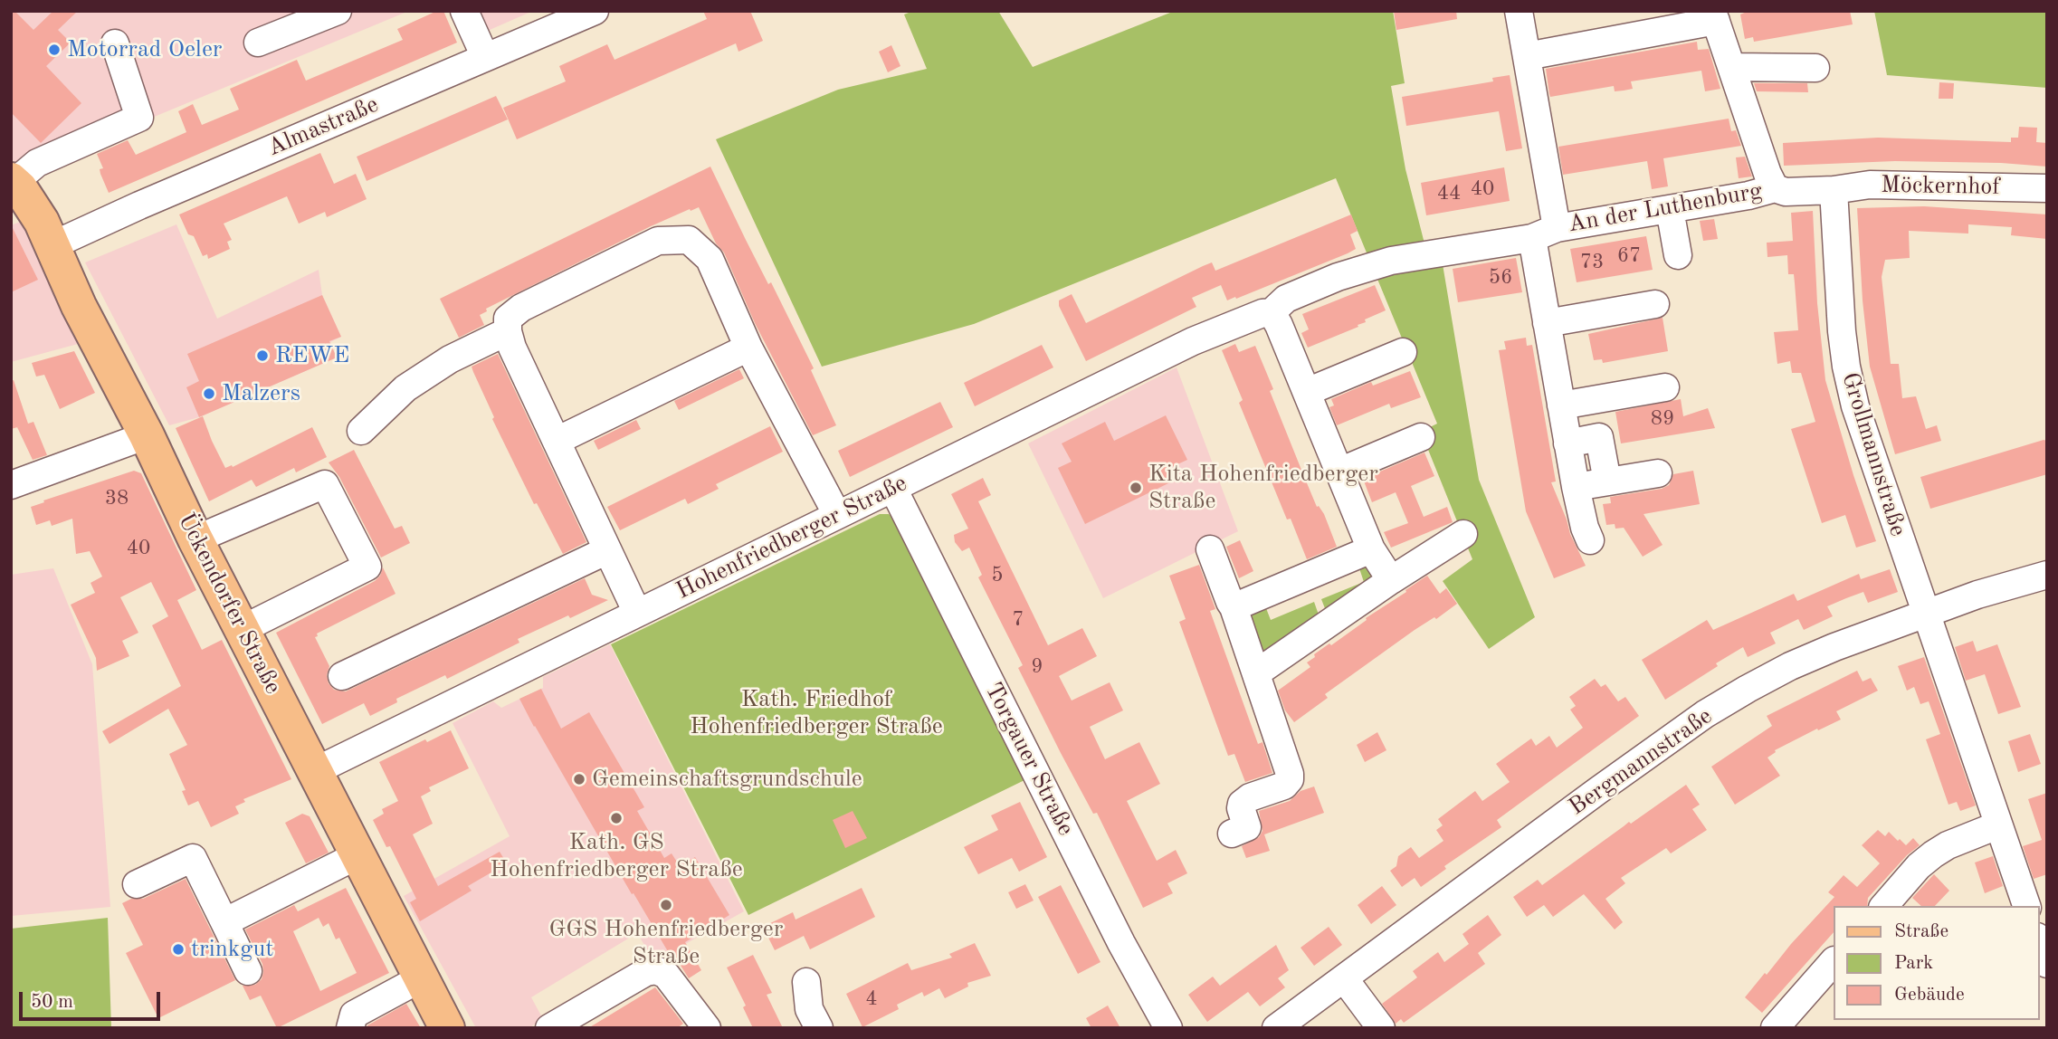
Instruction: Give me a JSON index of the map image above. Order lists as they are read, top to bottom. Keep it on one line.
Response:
{"streets":{"main road":["Ückendorfer Straße"],"street":["Almastraße","Möckernhof","An der Luthenburg","Grollmannstraße","Hohenfriedberger Straße","Torgauer Straße","Bergmannstraße"]},"crossings":[["Almastraße","Ückendorfer Straße"],["Möckernhof","Grollmannstraße"],["An der Luthenburg","Hohenfriedberger Straße"],["Grollmannstraße","Bergmannstraße"],["Hohenfriedberger Straße","Ückendorfer Straße"],["Hohenfriedberger Straße","Torgauer Straße"]],"parks":["Kath. Friedhof Hohenfriedberger Straße"],"places":["Motorrad Oeler","REWE","Malzers","Kita Hohenfriedberger Straße","Gemeinschaftsgrundschule","Kath. GS Hohenfriedberger Straße","GGS Hohenfriedberger Straße","trinkgut"],"house_numbers":["40","44","67","73","56","89","38","40","5","7","9","4"],"legend":["Straße","Park","Gebäude"],"scale_bar":"50 m"}
